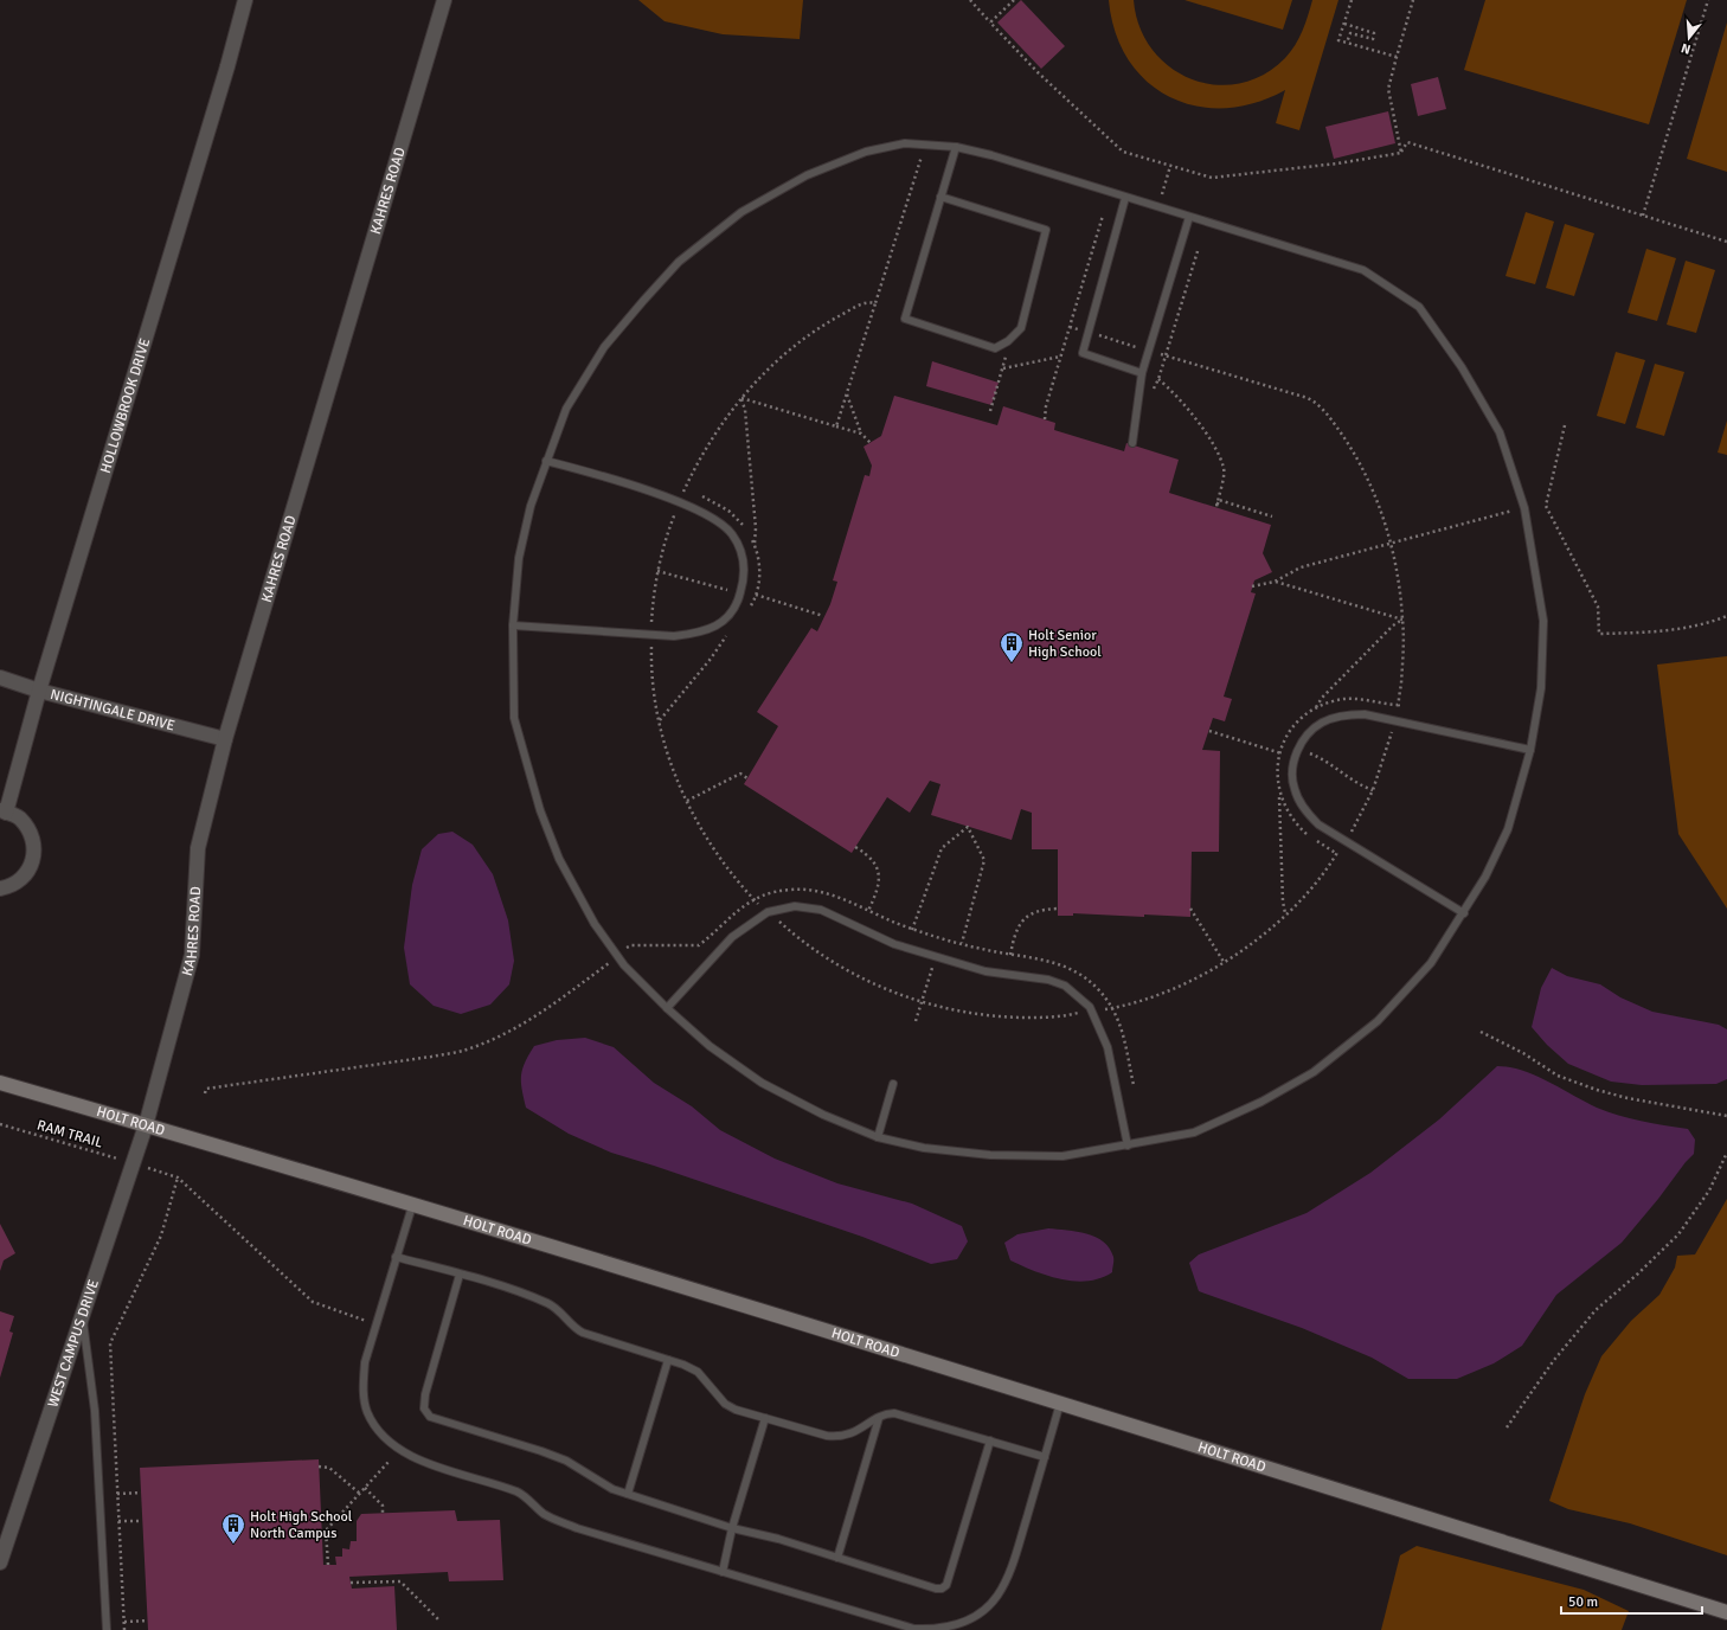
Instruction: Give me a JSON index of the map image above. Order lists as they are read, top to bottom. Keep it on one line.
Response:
{"streets":{"main road":["HOLT ROAD"],"street":["KAHRES ROAD","HOLLOWBROOK DRIVE","NIGHTINGALE DRIVE","WEST CAMPUS DRIVE"],"path":["RAM TRAIL"]},"crossings":[["KAHRES ROAD","NIGHTINGALE DRIVE"],["KAHRES ROAD","HOLT ROAD"],["KAHRES ROAD","WEST CAMPUS DRIVE"],["HOLLOWBROOK DRIVE","NIGHTINGALE DRIVE"],["HOLT ROAD","WEST CAMPUS DRIVE"],["RAM TRAIL","WEST CAMPUS DRIVE"]],"places":{"building":["Holt Senior High School","Holt High School North Campus"]},"scale_bar":"50 m","north":"bottom"}
